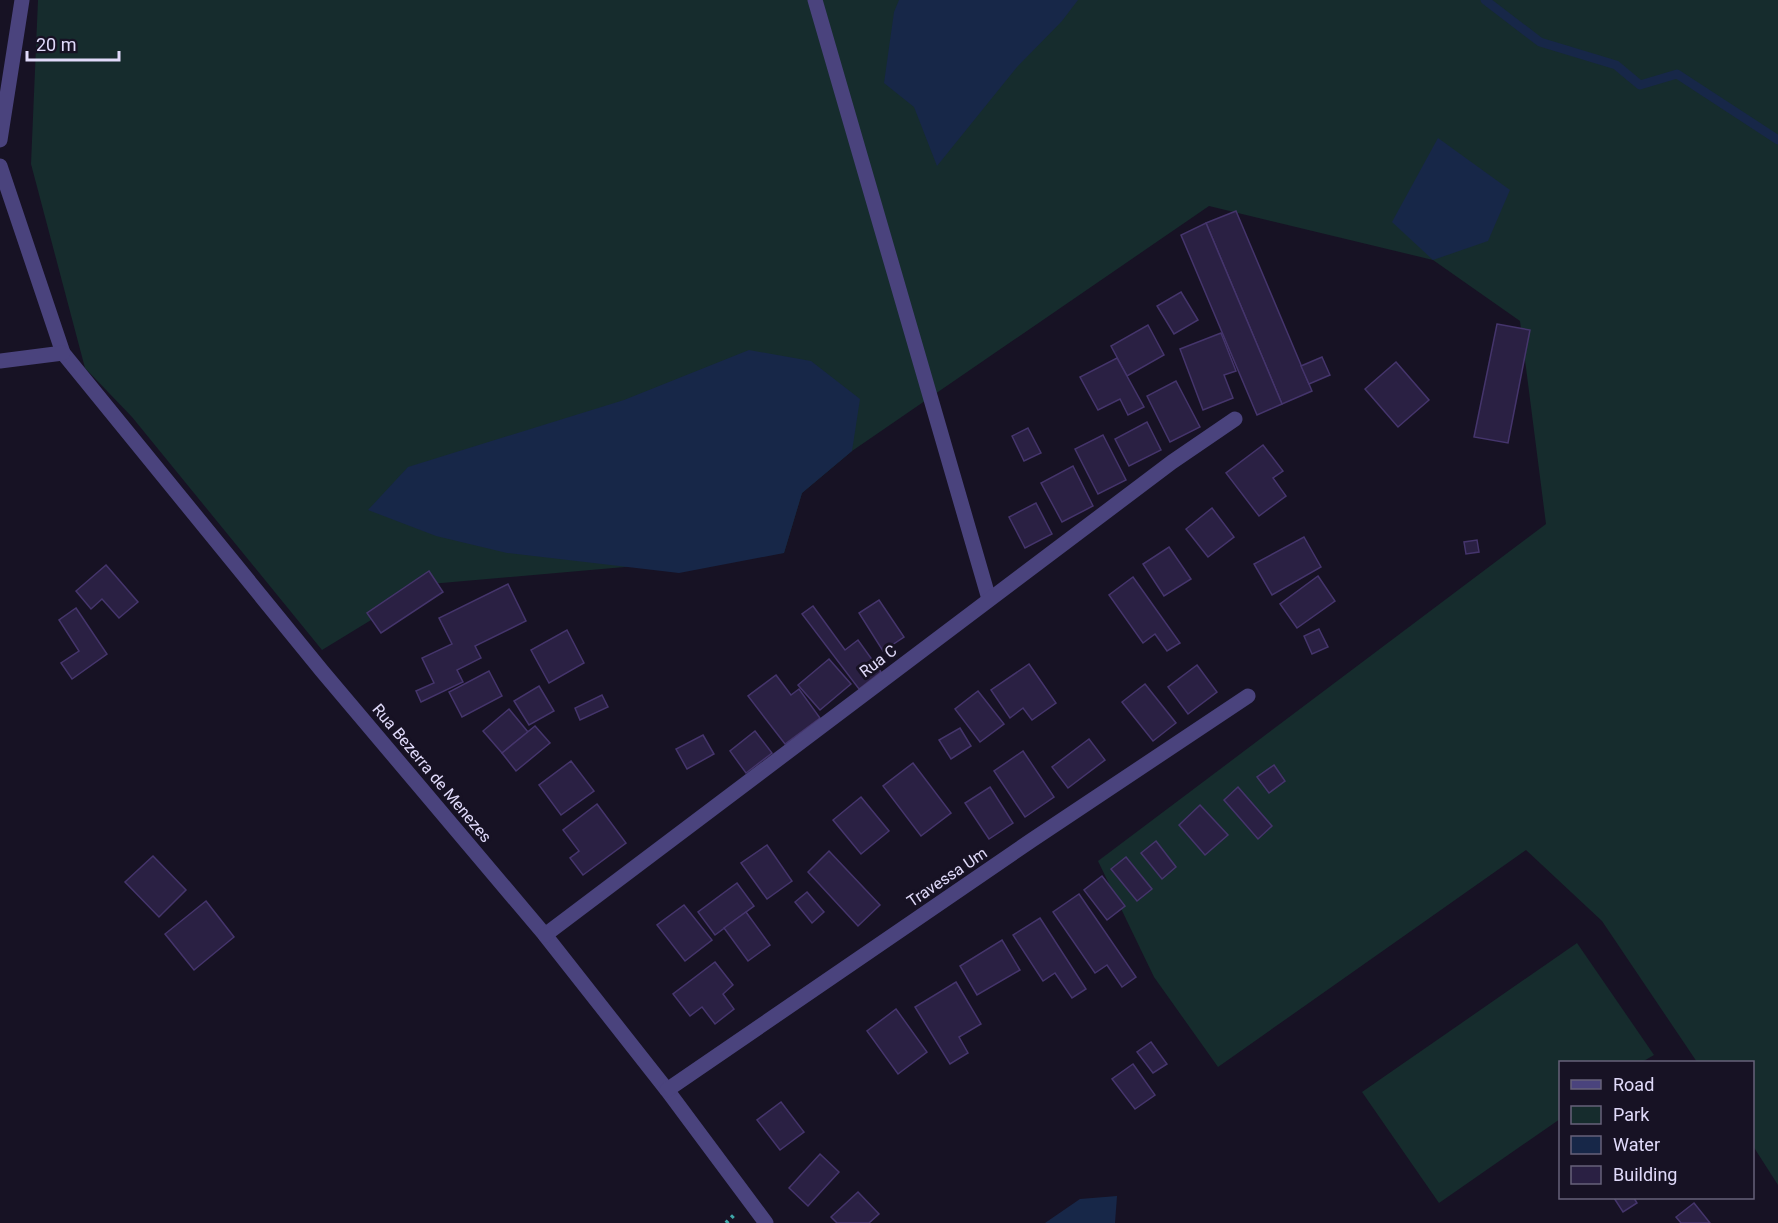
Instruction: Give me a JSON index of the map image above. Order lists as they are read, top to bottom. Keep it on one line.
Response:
{"streets":{"street":["Rua C","Rua Bezerra de Menezes","Travessa Um"]},"crossings":[["Rua C","Rua Bezerra de Menezes"],["Rua Bezerra de Menezes","Travessa Um"]],"legend":["Road","Park","Water","Building"],"scale_bar":"20 m"}
